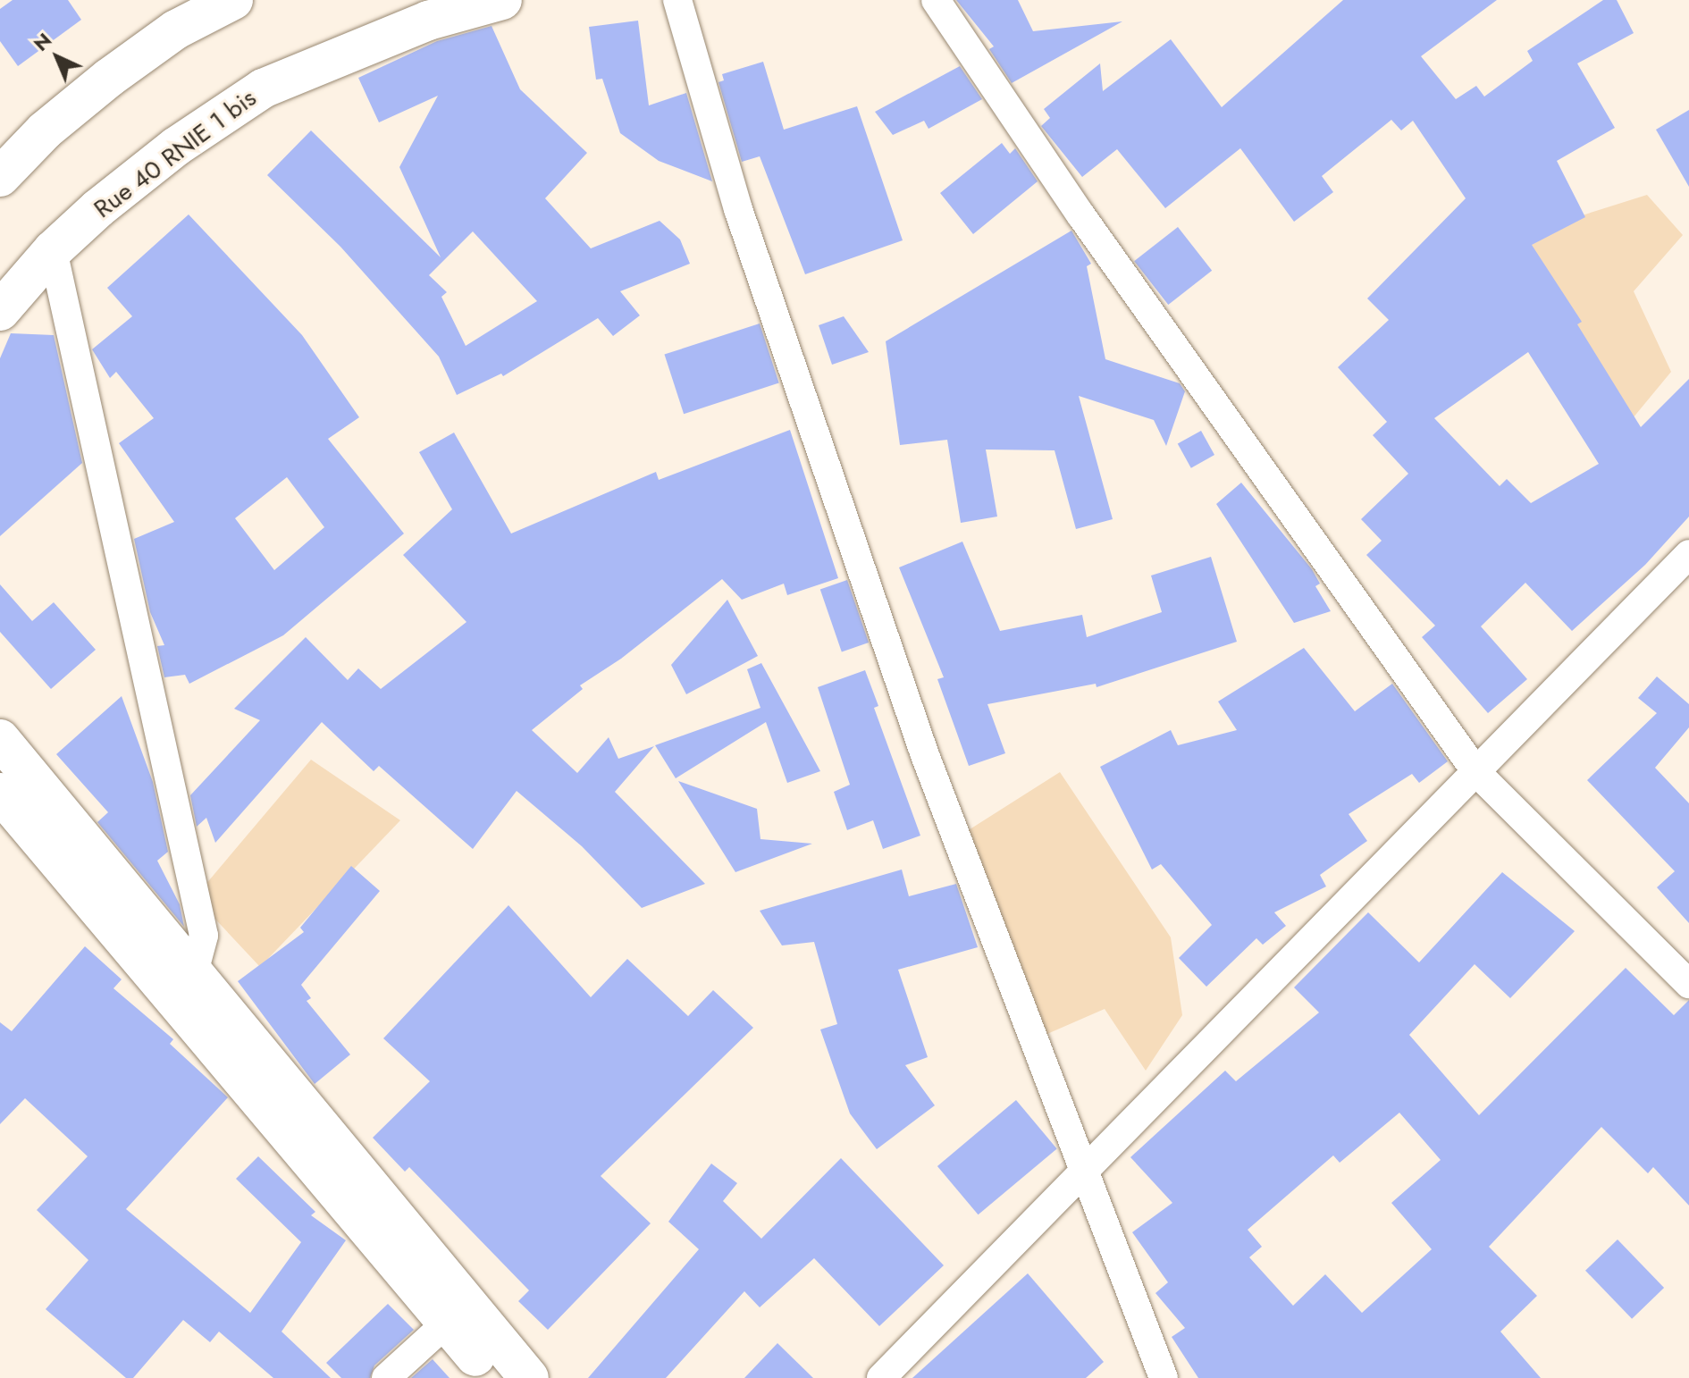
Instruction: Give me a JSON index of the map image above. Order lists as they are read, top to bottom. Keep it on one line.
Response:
{"streets":{"street":["Rue 40 RNIE 1 bis"]},"north":"top left"}
